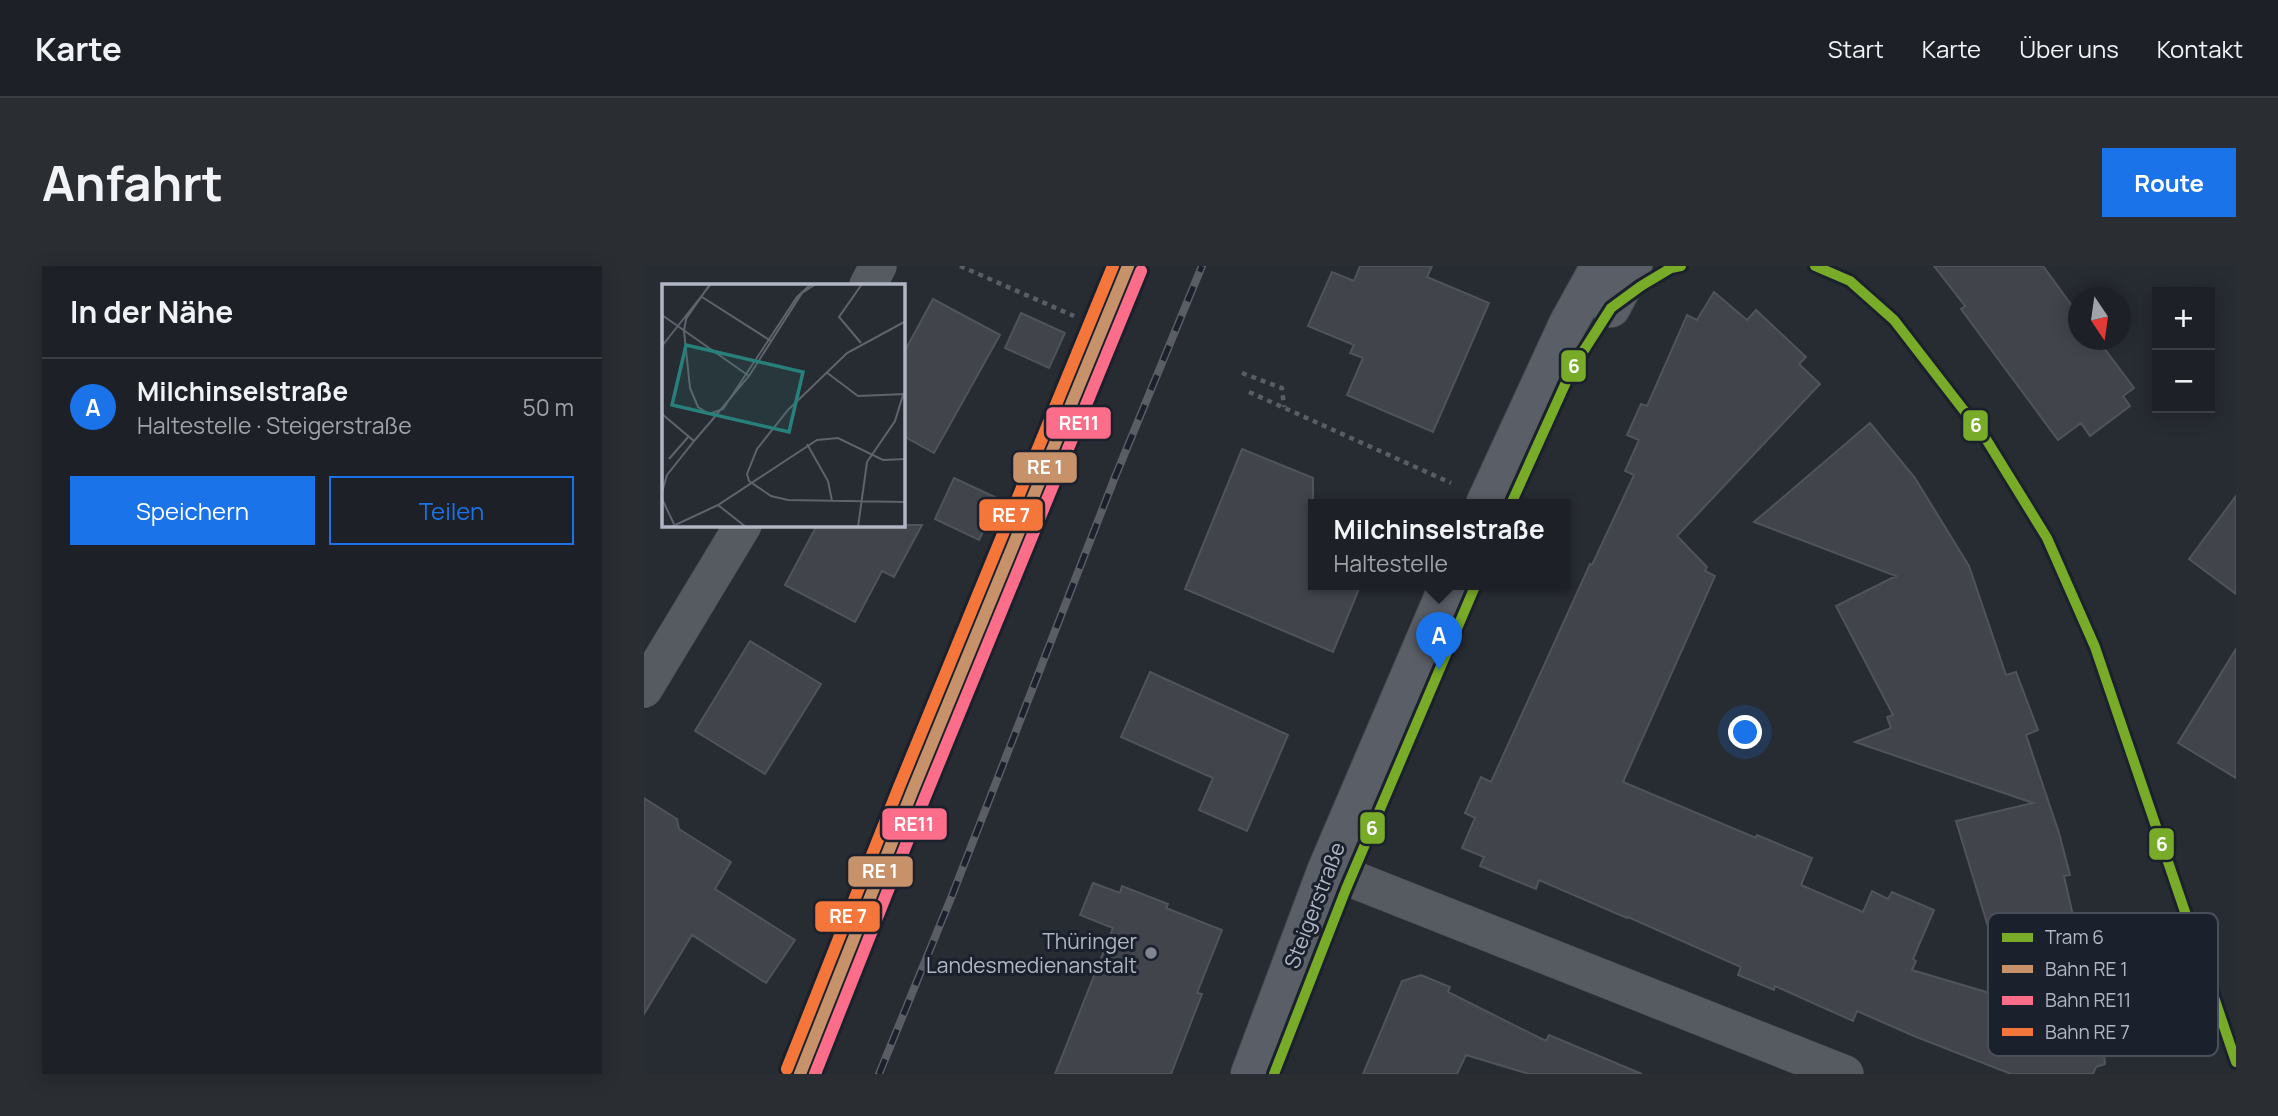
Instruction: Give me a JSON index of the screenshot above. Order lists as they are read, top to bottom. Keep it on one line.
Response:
{"streets":{"main road":["Steigerstraße"]},"places":["Thüringer Landesmedienanstalt"],"lines":["tram line 6","rail line RE11"],"legend":["Tram 6","Bahn RE 1","Bahn RE11","Bahn RE 7"],"north":"bottom","page":{"header":"Karte","nav":["Start","Karte","Über uns","Kontakt"],"buttons":["Route",["Speichern","Teilen"]],"title":"Anfahrt","heading":"In der Nähe","map_buttons":["+","−"],"list":[{"mark":"A","name":"Milchinselstraße","note":"Haltestelle · Steigerstraße","value":"50 m"}],"popup":["Milchinselstraße","Haltestelle"],"pins":"A"}}
